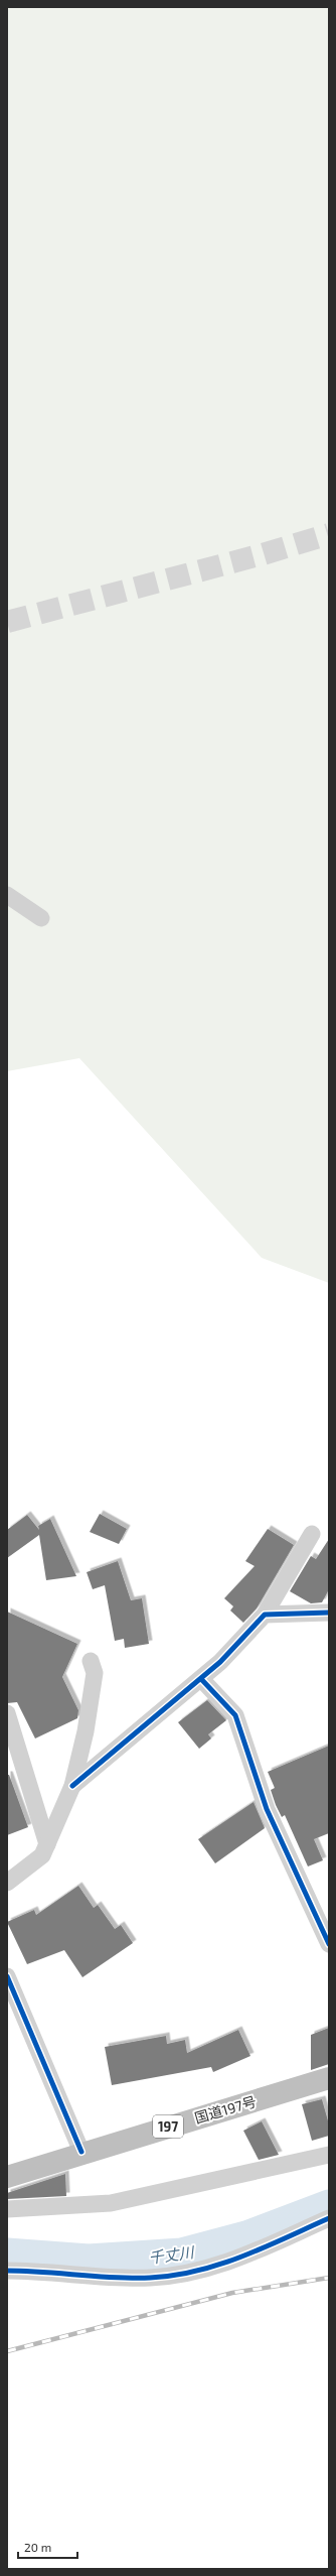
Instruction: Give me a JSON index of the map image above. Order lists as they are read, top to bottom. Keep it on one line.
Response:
{"streets":{"highway":["国道197号","197"]},"water":["千丈川"],"scale_bar":"20 m"}
